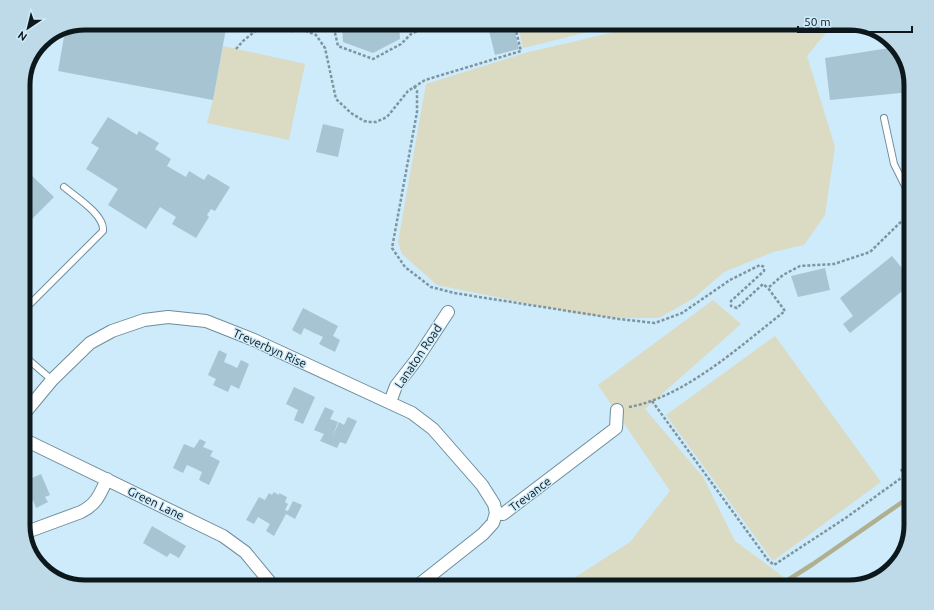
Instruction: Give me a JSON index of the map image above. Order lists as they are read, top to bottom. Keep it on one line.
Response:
{"streets":{"street":["Treverbyn Rise","Lanaton Road","Trevance","Green Lane"]},"crossings":[["Treverbyn Rise","Lanaton Road"],["Treverbyn Rise","Trevance"]],"scale_bar":"50 m","north":"bottom left"}
